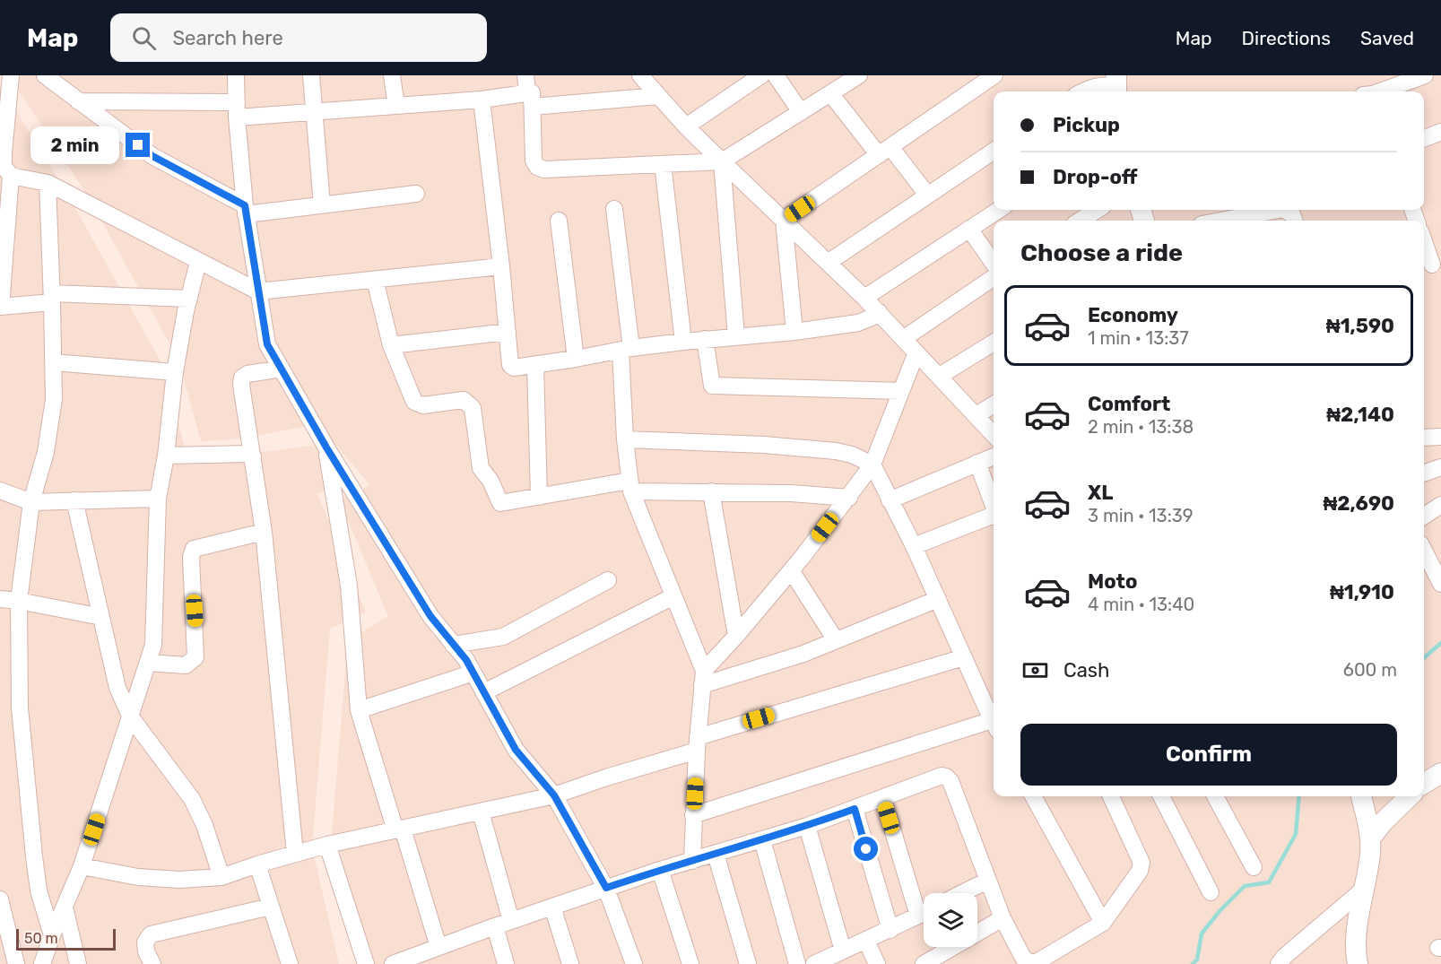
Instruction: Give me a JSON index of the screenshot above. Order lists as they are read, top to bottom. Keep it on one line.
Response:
{"scale_bar":"50 m","page":{"header":"Map","search":"Search here","nav":["Map","Directions","Saved"],"banner":["Pickup","Drop-off"],"bubble":"2 min","heading":"Choose a ride","list":[{"name":"Economy","note":"1 min · 13:37","value":"₦1,590"},{"name":"Comfort","note":"2 min · 13:38","value":"₦2,140"},{"name":"XL","note":"3 min · 13:39","value":"₦2,690"},{"name":"Moto","note":"4 min · 13:40","value":"₦1,910"}],"pay":["Cash","600 m"],"buttons":"Confirm","scale":"50 m"}}
